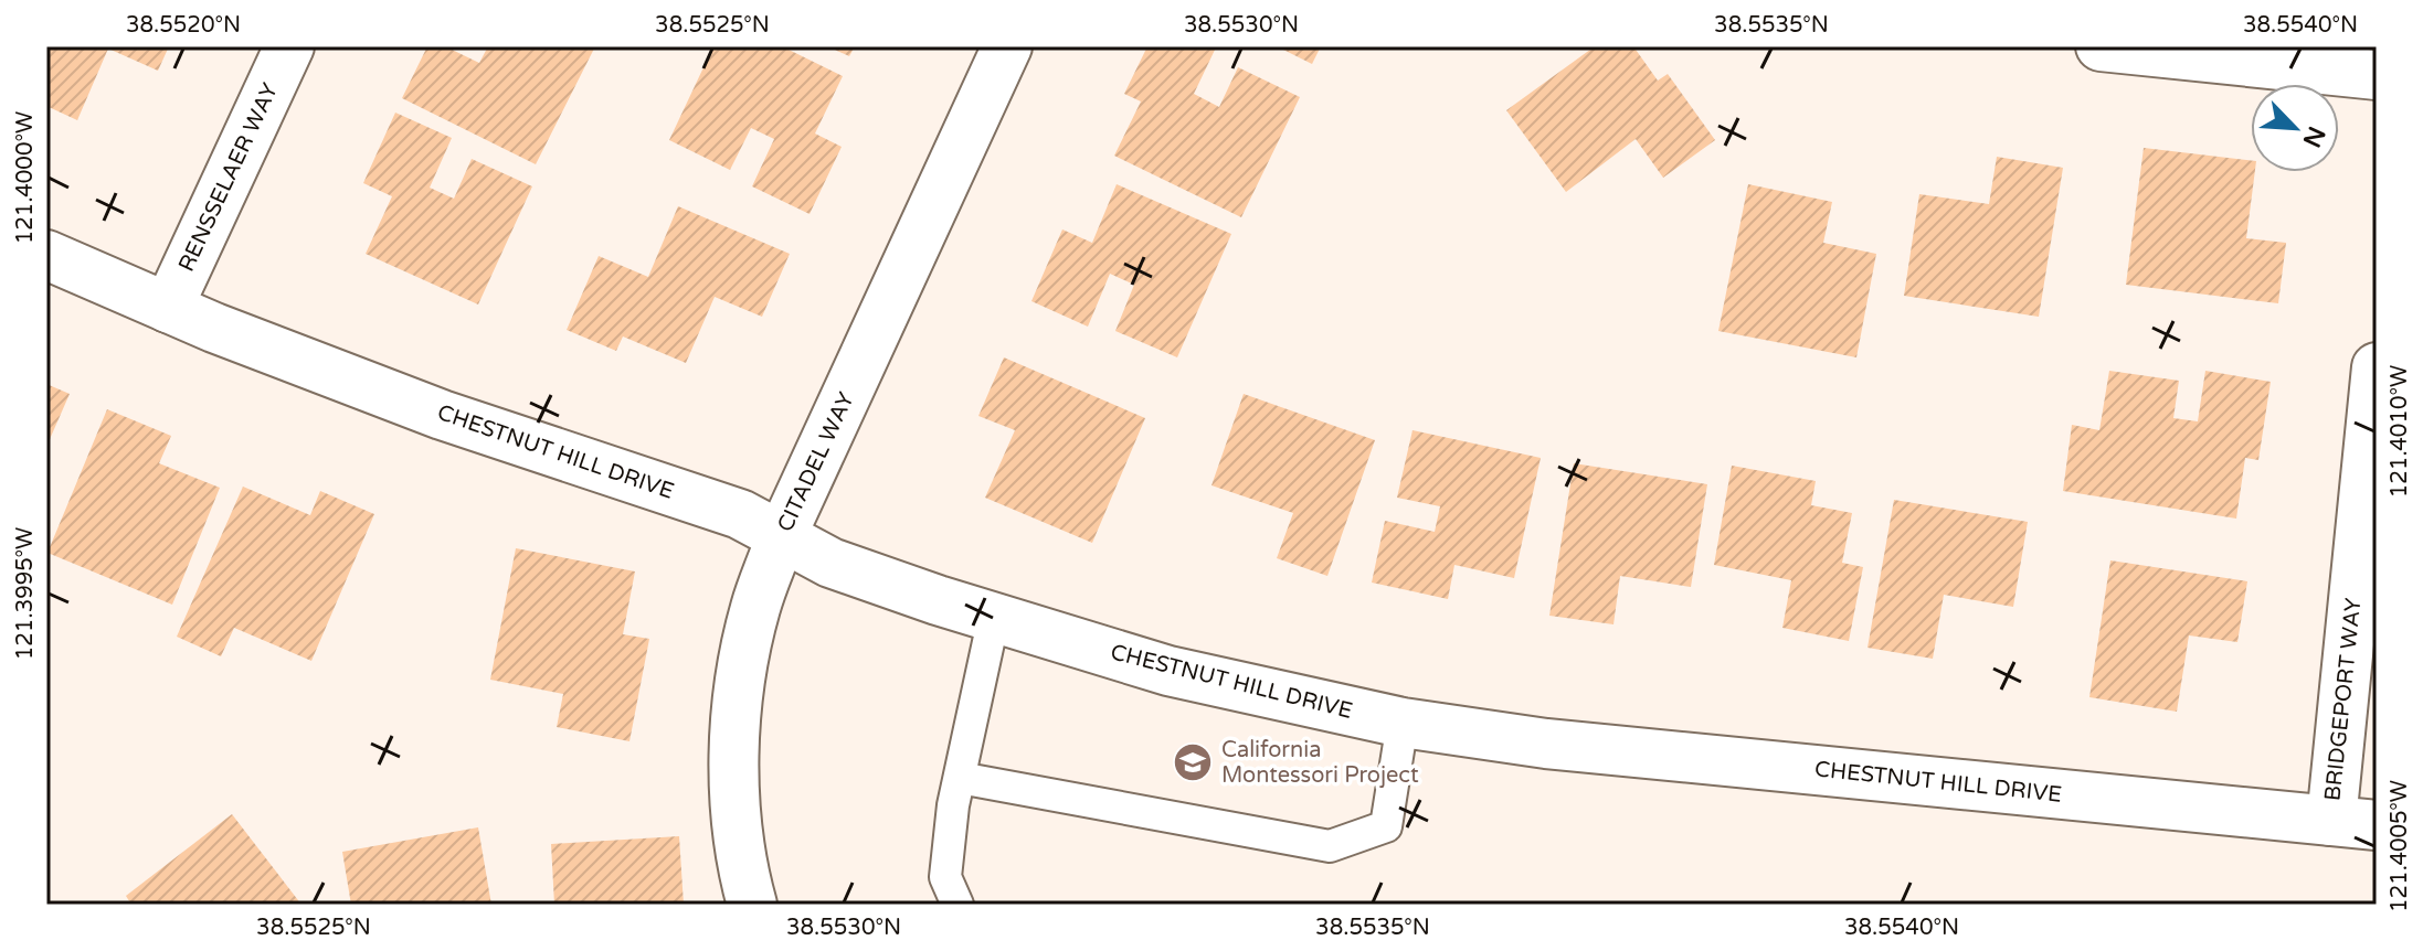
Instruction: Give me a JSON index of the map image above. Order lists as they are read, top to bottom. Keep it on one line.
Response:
{"streets":{"street":["RENSSELAER WAY","CHESTNUT HILL DRIVE","CITADEL WAY","BRIDGEPORT WAY"]},"crossings":[["RENSSELAER WAY","CHESTNUT HILL DRIVE"],["CHESTNUT HILL DRIVE","CITADEL WAY"],["CHESTNUT HILL DRIVE","BRIDGEPORT WAY"]],"places":{"school or university":["California Montessori Project"]},"north":"bottom right","coordinates":["38.5520°N","38.5525°N","38.5530°N","38.5535°N","38.5540°N","121.4000°W","121.4010°W","121.3995°W","121.4005°W"]}
